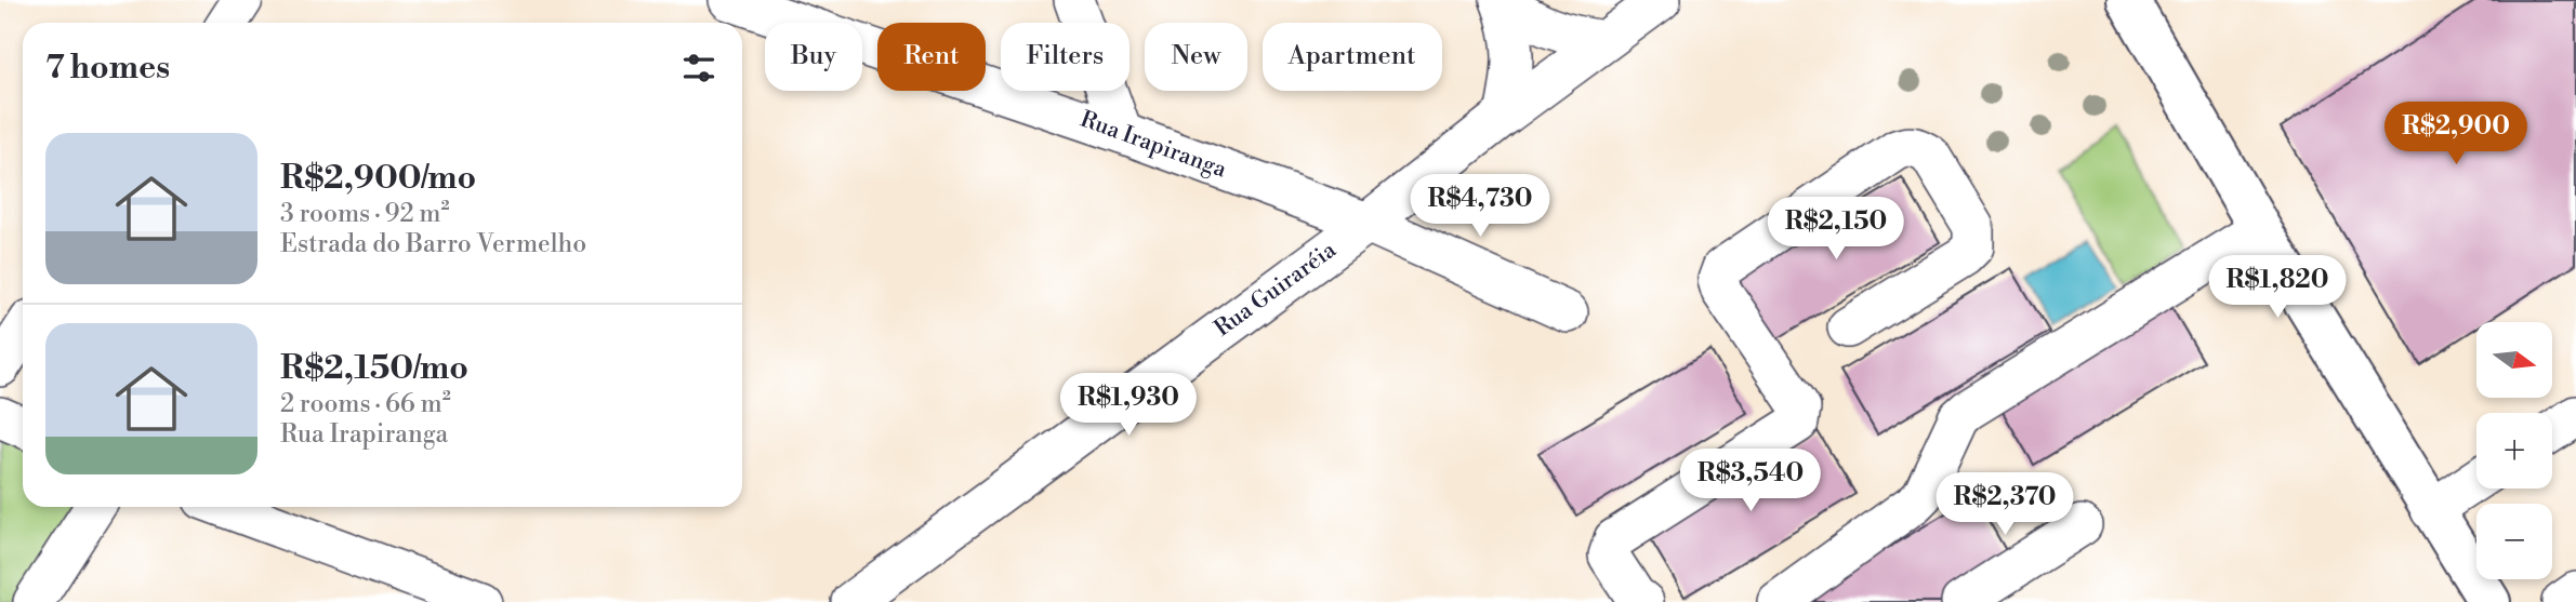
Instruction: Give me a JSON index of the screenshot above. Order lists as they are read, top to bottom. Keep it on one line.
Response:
{"streets":{"street":["Rua Irapiranga","Rua Guiraréia"]},"crossings":[["Rua Irapiranga","Rua Guiraréia"]],"north":"right","page":{"chip":["Buy","Rent","Filters","New","Apartment"],"heading":"7 homes","price":["R$2,900","R$4,730","R$2,150","R$1,820","R$1,930","R$3,540","R$2,370"],"list":[{"name":"R$2,900/mo","note":"3 rooms · 92 m² · Estrada do Barro Vermelho"},{"name":"R$2,150/mo","note":"2 rooms · 66 m² · Rua Irapiranga"}],"map_buttons":["+","−"]}}
